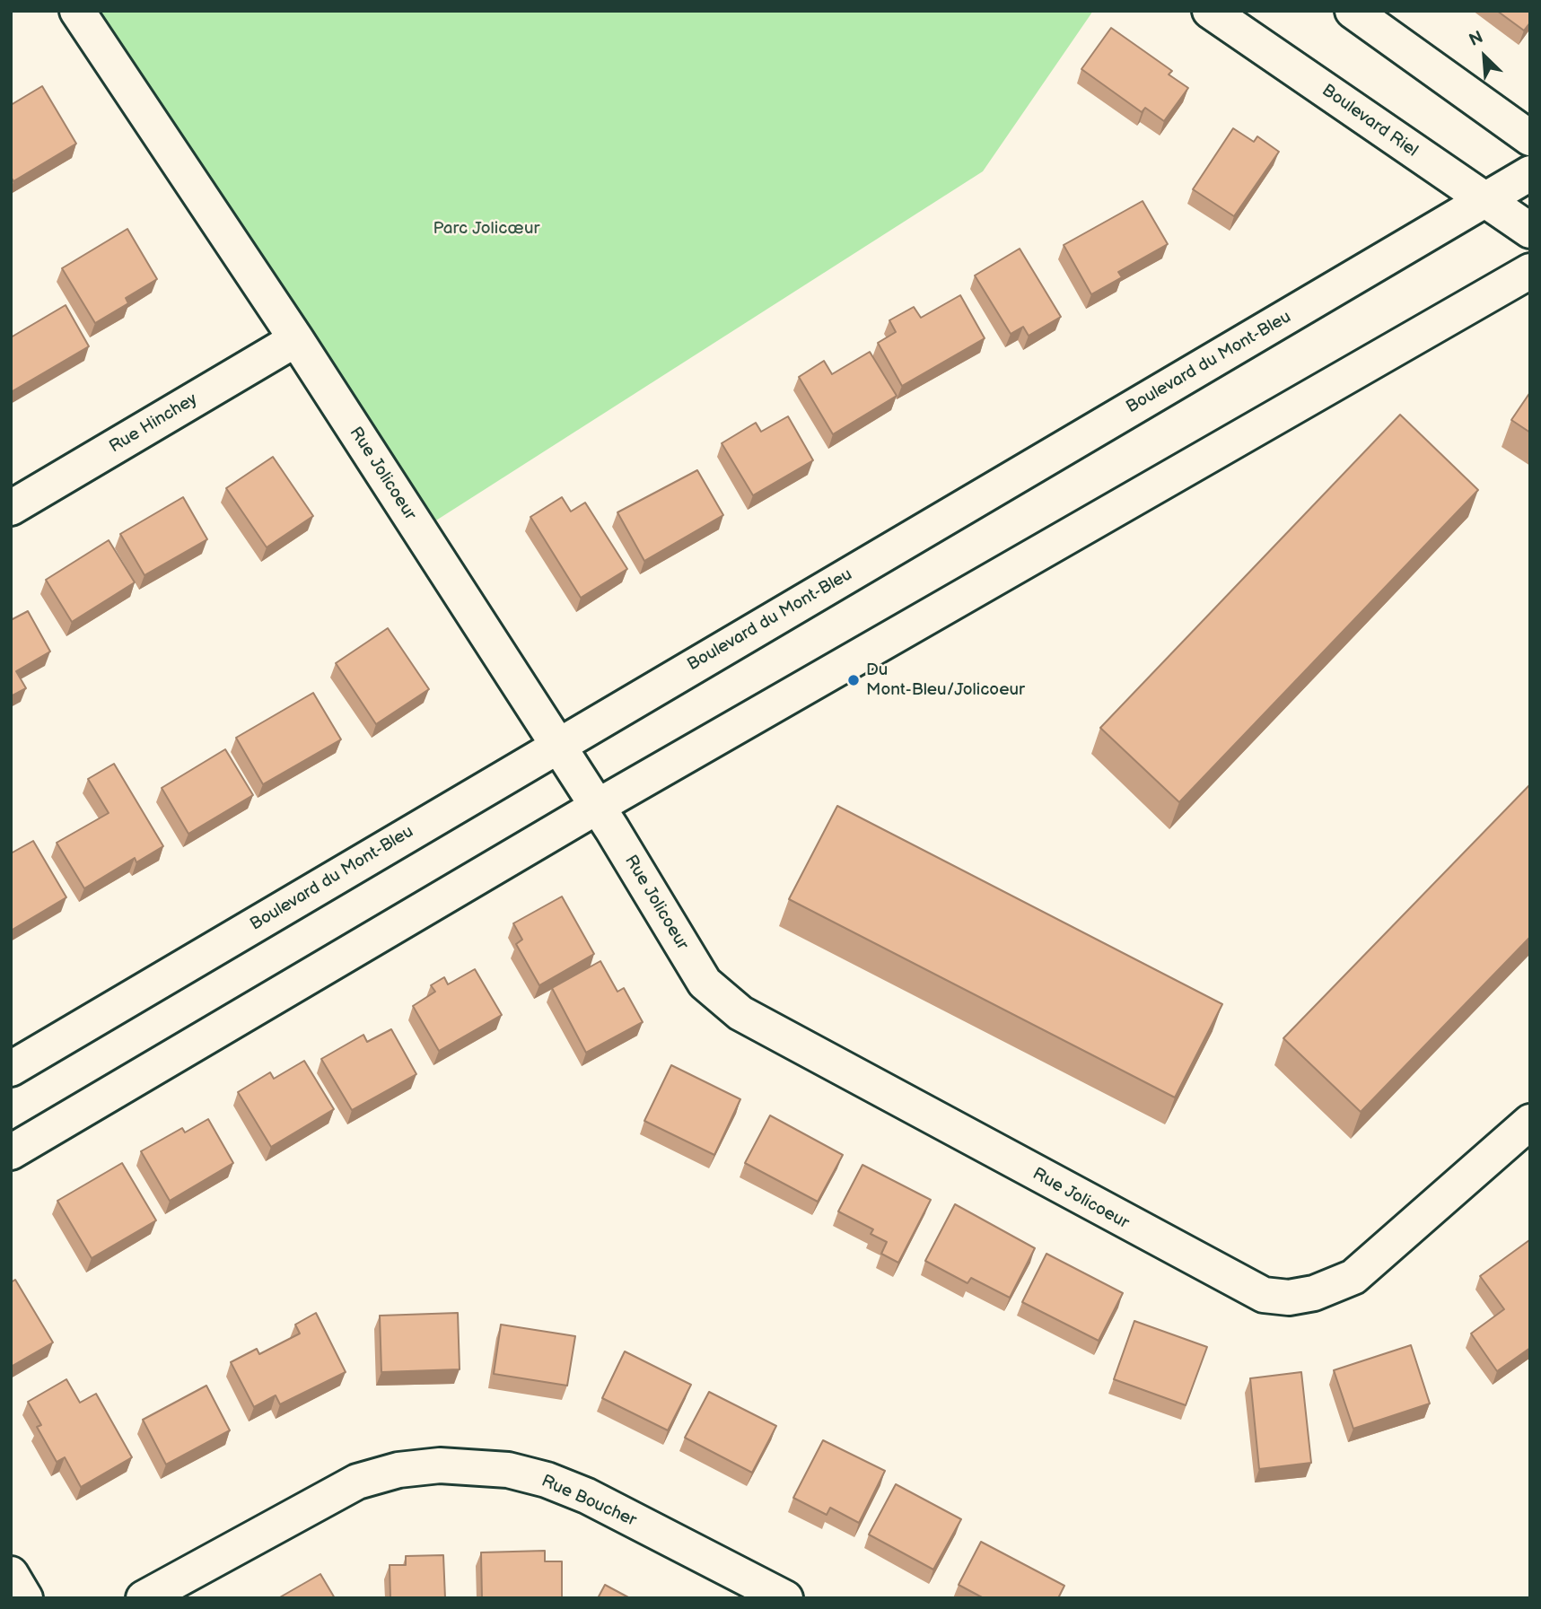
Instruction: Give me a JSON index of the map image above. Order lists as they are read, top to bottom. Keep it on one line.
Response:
{"streets":{"street":["Boulevard Riel","Boulevard du Mont-Bleu","Rue Hinchey","Rue Jolicoeur","Rue Boucher"]},"crossings":[["Boulevard Riel","Boulevard du Mont-Bleu"],["Boulevard du Mont-Bleu","Rue Jolicoeur"],["Rue Hinchey","Rue Jolicoeur"]],"parks":["Parc Jolicœur"],"places":["Du Mont-Bleu/Jolicoeur"],"north":"top left"}
